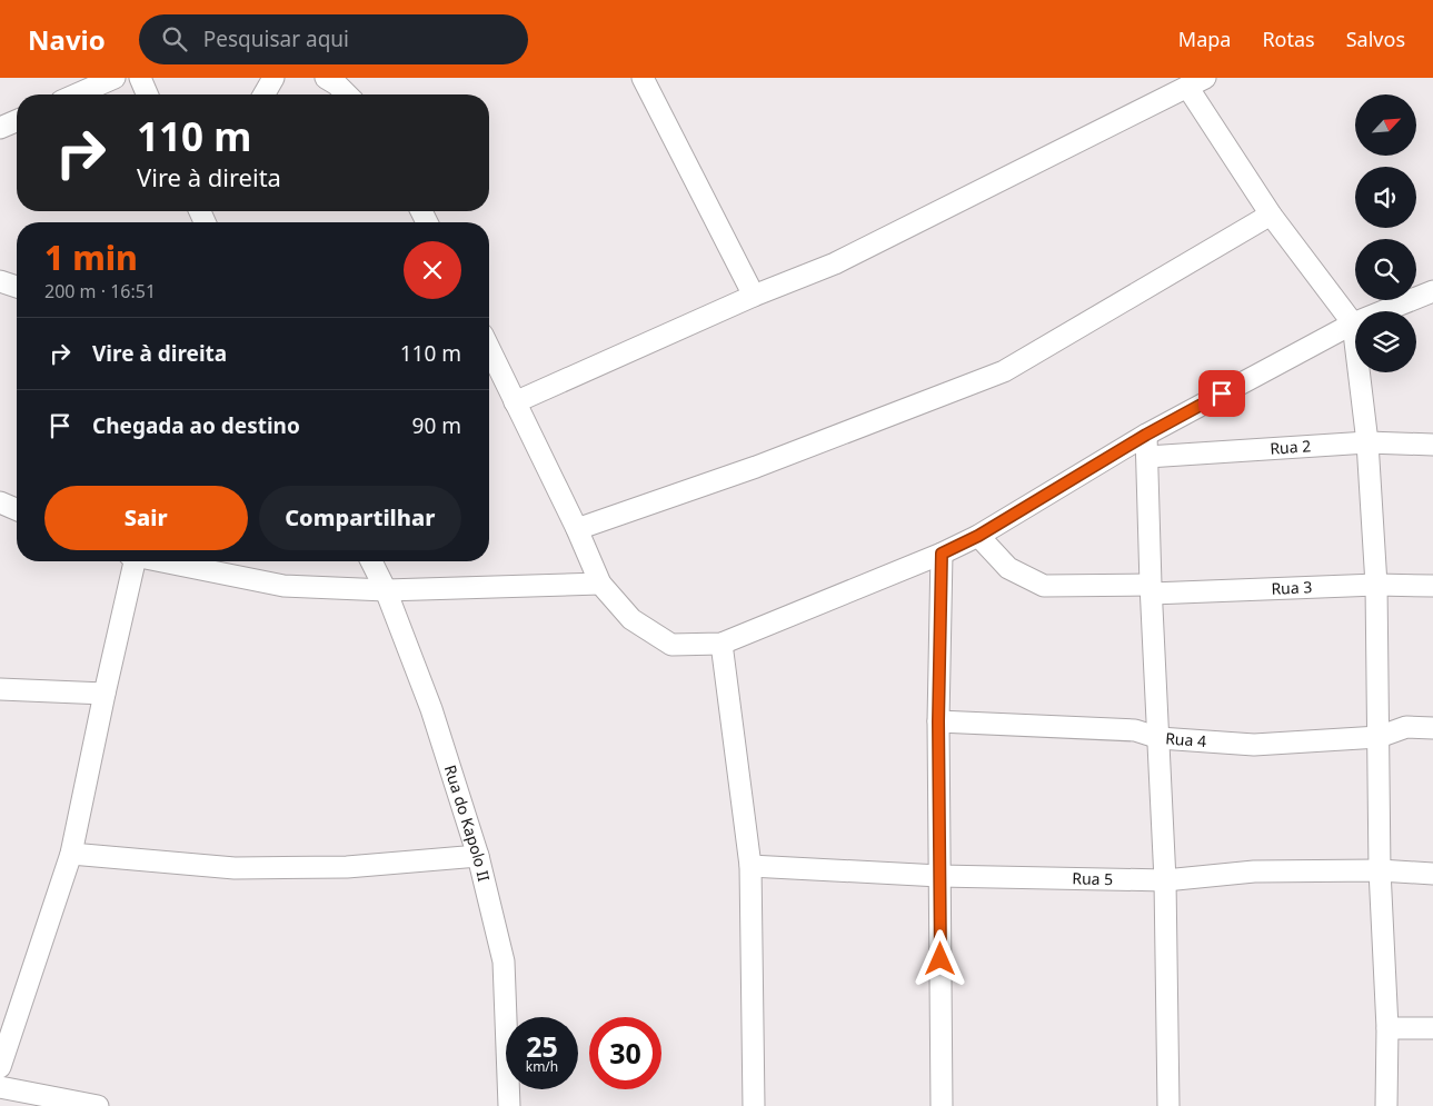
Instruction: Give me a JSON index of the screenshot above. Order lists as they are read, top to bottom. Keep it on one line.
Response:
{"streets":{"street":["Rua 2","Rua 3","Rua 4","Rua do Kapolo II","Rua 5"]},"north":"top right","page":{"header":"Navio","search":"Pesquisar aqui","nav":["Mapa","Rotas","Salvos"],"turn":["110 m","Vire à direita"],"heading":["1 min","200 m · 16:51"],"list":[{"name":"Vire à direita","value":"110 m"},{"name":"Chegada ao destino","value":"90 m"}],"buttons":["Sair","Compartilhar"],"speed":"25 km/h","limit":"30"}}
